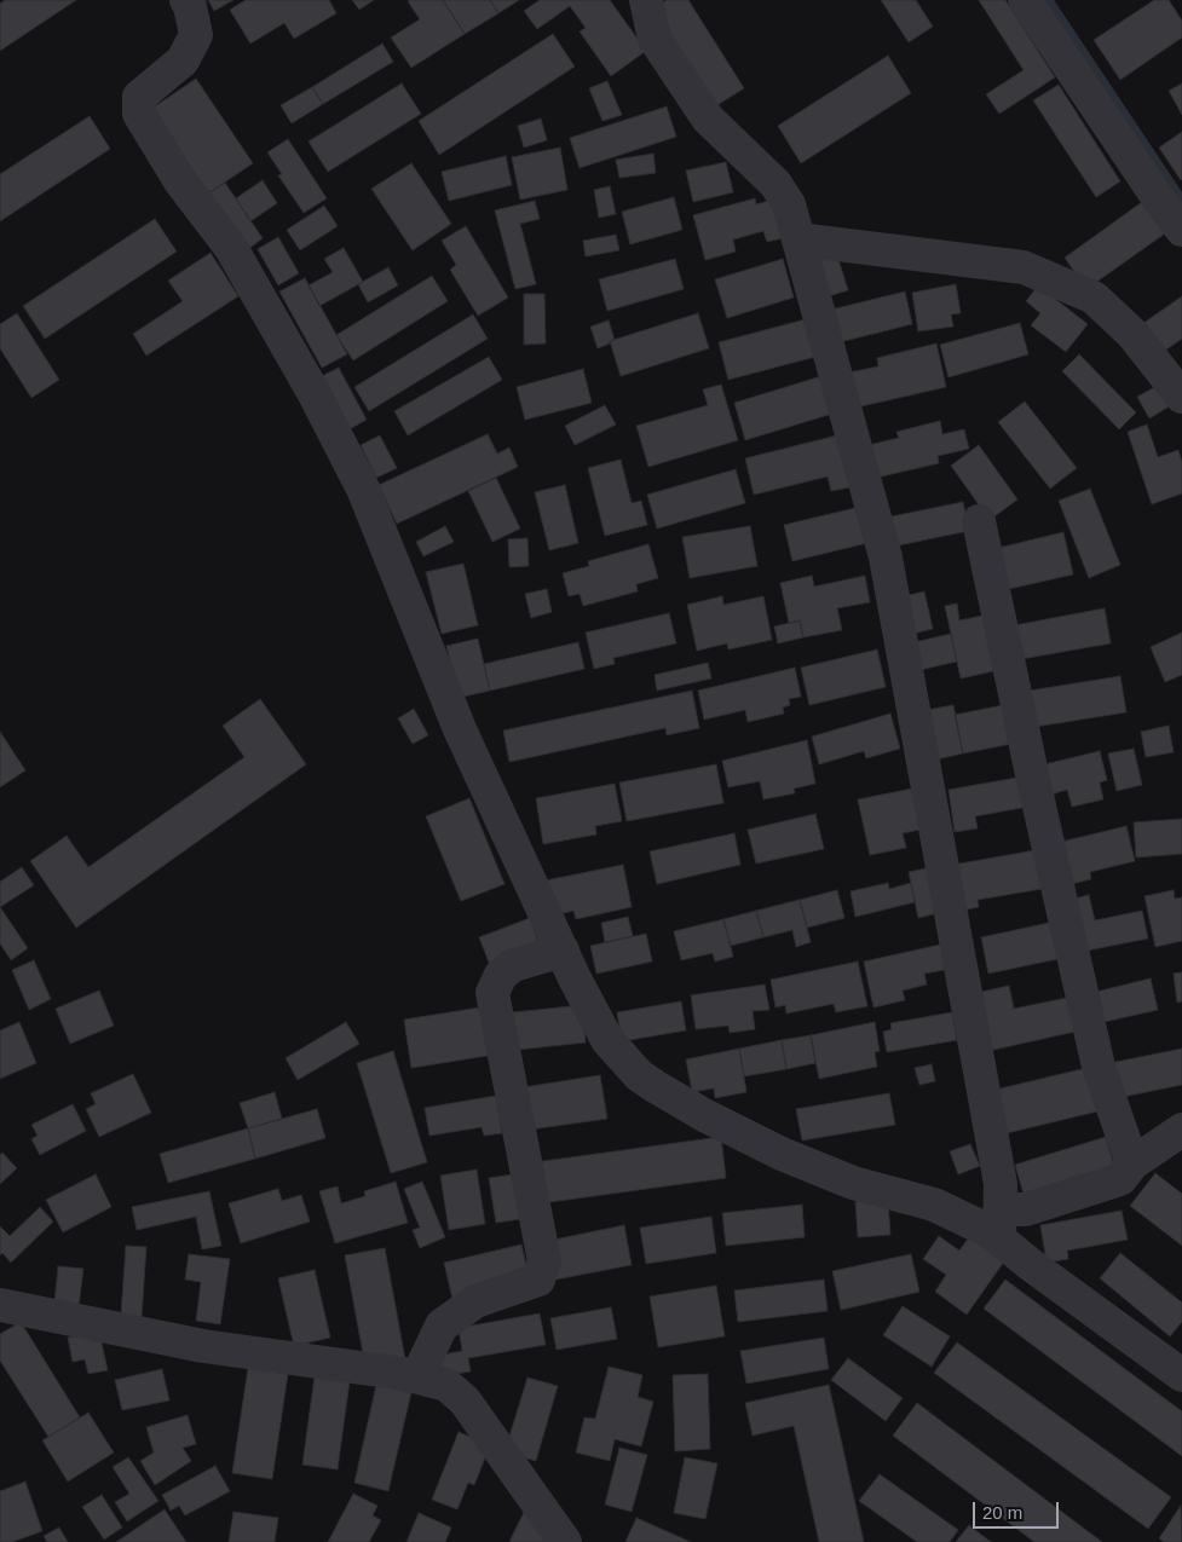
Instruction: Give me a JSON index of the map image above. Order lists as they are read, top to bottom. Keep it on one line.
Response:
{"scale_bar":"20 m"}
